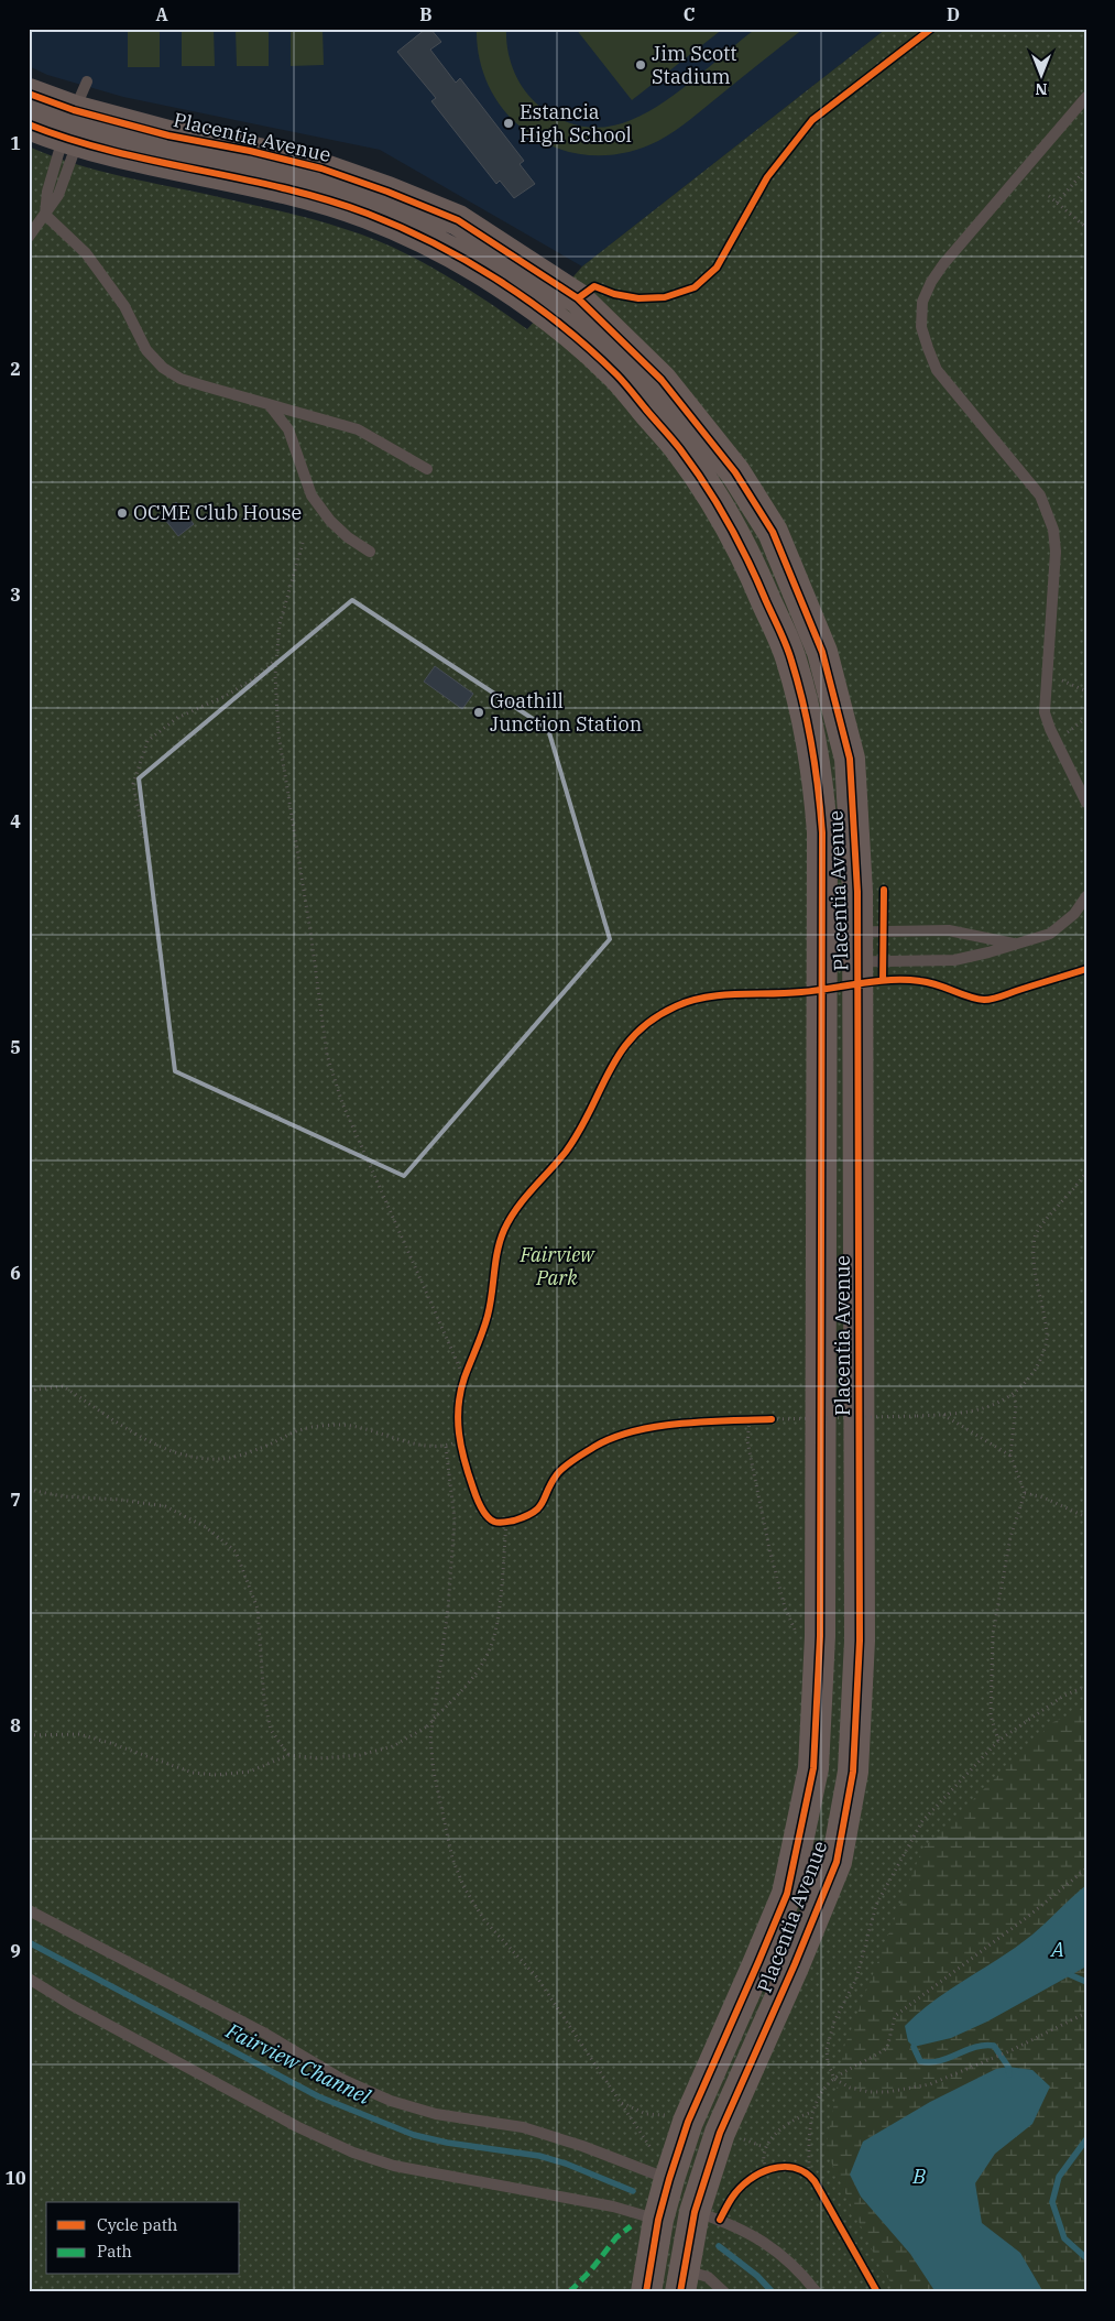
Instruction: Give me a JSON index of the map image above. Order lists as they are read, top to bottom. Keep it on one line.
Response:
{"streets":{"main road":["Placentia Avenue"]},"water":["A","Fairview Channel","B"],"parks":["Fairview Park"],"places":["Jim Scott Stadium","Estancia High School","OCME Club House","Goathill Junction Station"],"legend":["Cycle path","Path"],"north":"bottom","grid":{"columns":["A","B","C","D"],"rows":["1","2","3","4","5","6","7","8","9","10"]}}
